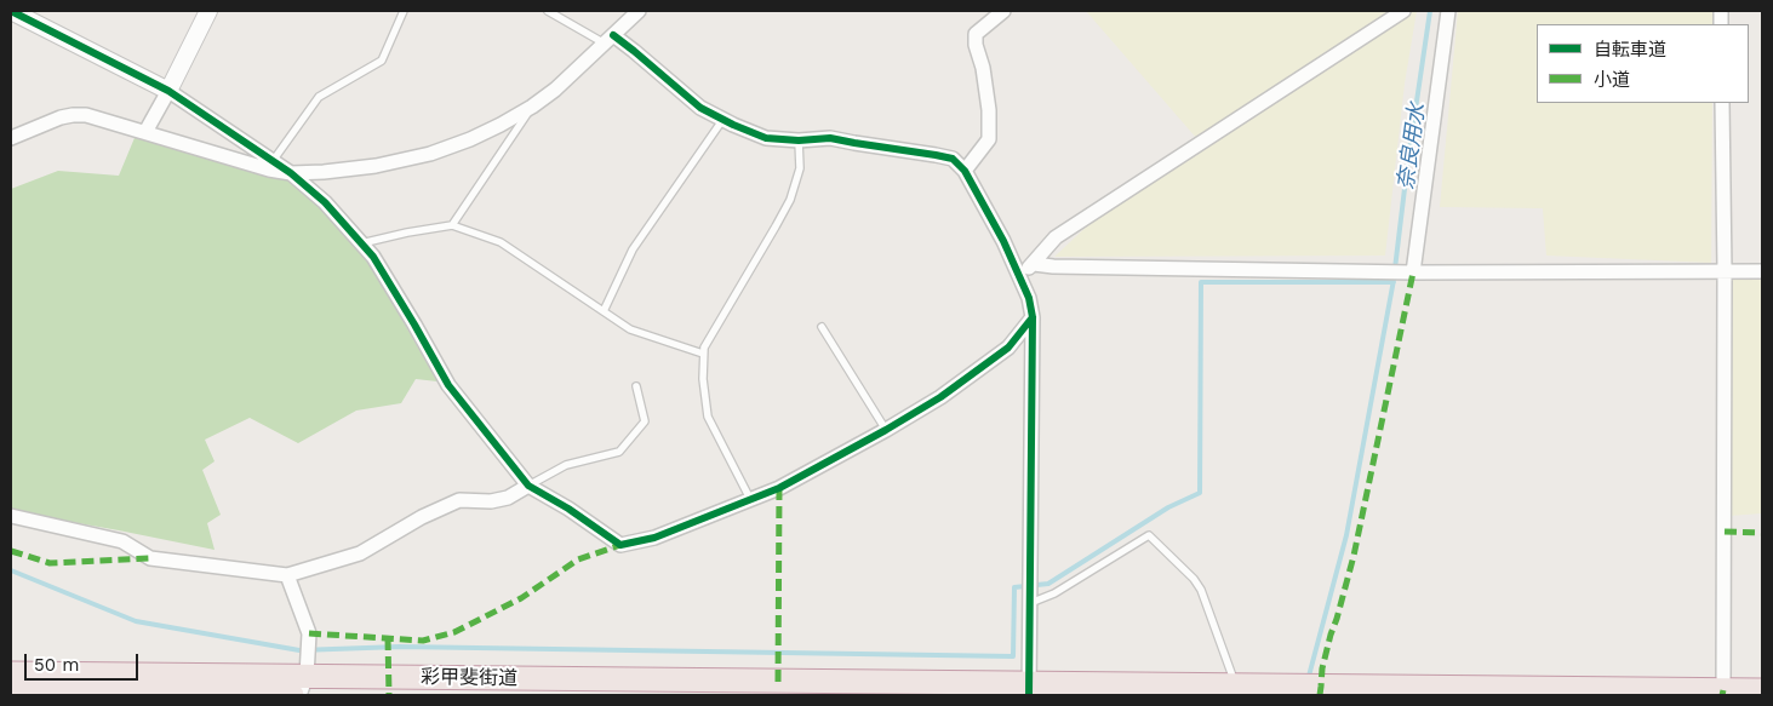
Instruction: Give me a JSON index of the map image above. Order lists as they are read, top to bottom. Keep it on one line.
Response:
{"streets":{"highway":["彩甲斐街道"]},"water":["奈良用水"],"legend":["自転車道","小道"],"scale_bar":"50 m"}
